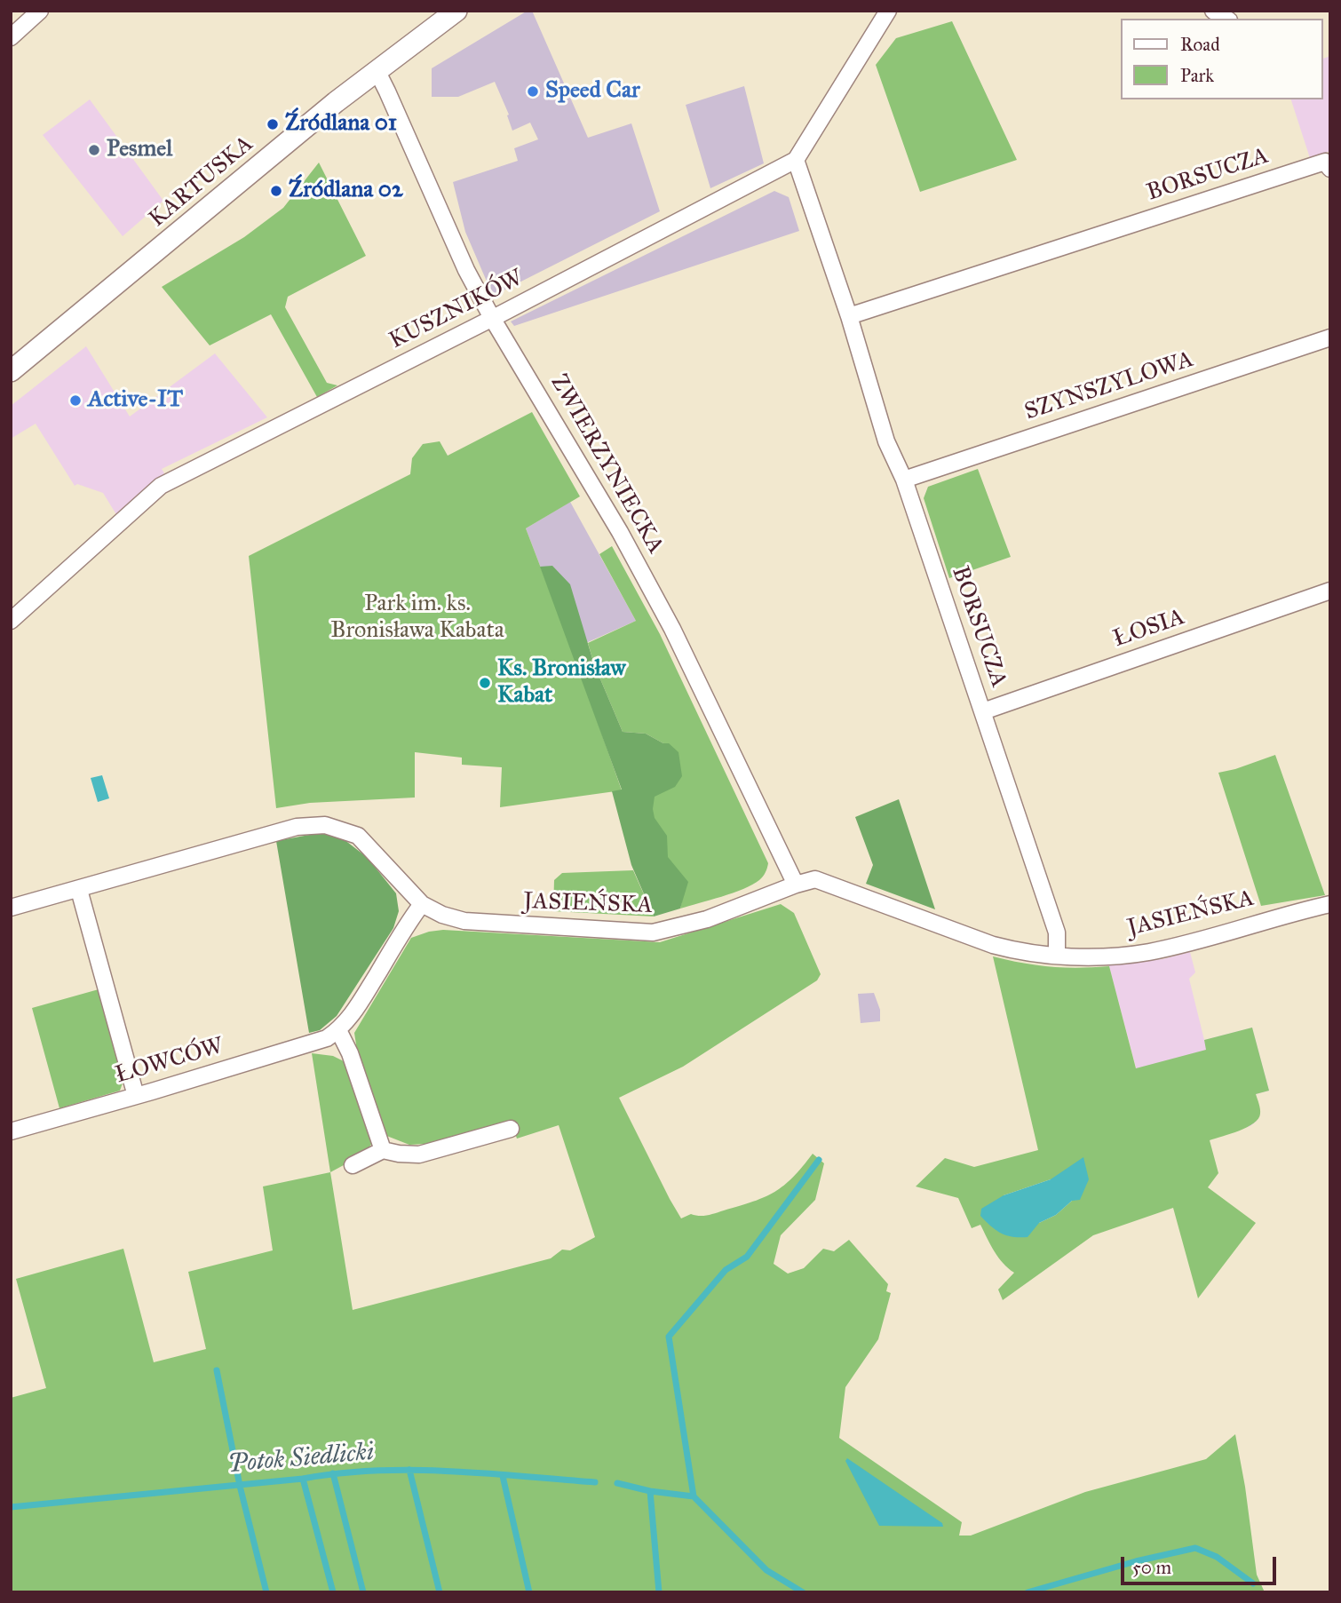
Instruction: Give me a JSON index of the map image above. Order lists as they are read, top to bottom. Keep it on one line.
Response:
{"streets":{"street":["BORSUCZA","KARTUSKA","KUSZNIKÓW","SZYNSZYLOWA","ZWIERZYNIECKA","ŁOSIA","JASIEŃSKA","ŁOWCÓW"]},"crossings":[["BORSUCZA","KUSZNIKÓW"],["BORSUCZA","SZYNSZYLOWA"],["BORSUCZA","ŁOSIA"],["BORSUCZA","JASIEŃSKA"],["KARTUSKA","ZWIERZYNIECKA"],["KUSZNIKÓW","ZWIERZYNIECKA"],["ZWIERZYNIECKA","JASIEŃSKA"],["JASIEŃSKA","ŁOWCÓW"]],"water":["Potok Siedlicki"],"parks":["Park im. ks. Bronisława Kabata"],"places":["Speed Car","Źródlana 01","Pesmel","Źródlana 02","Active-IT","Ks. Bronisław Kabat"],"legend":["Road","Park"],"scale_bar":"50 m"}
